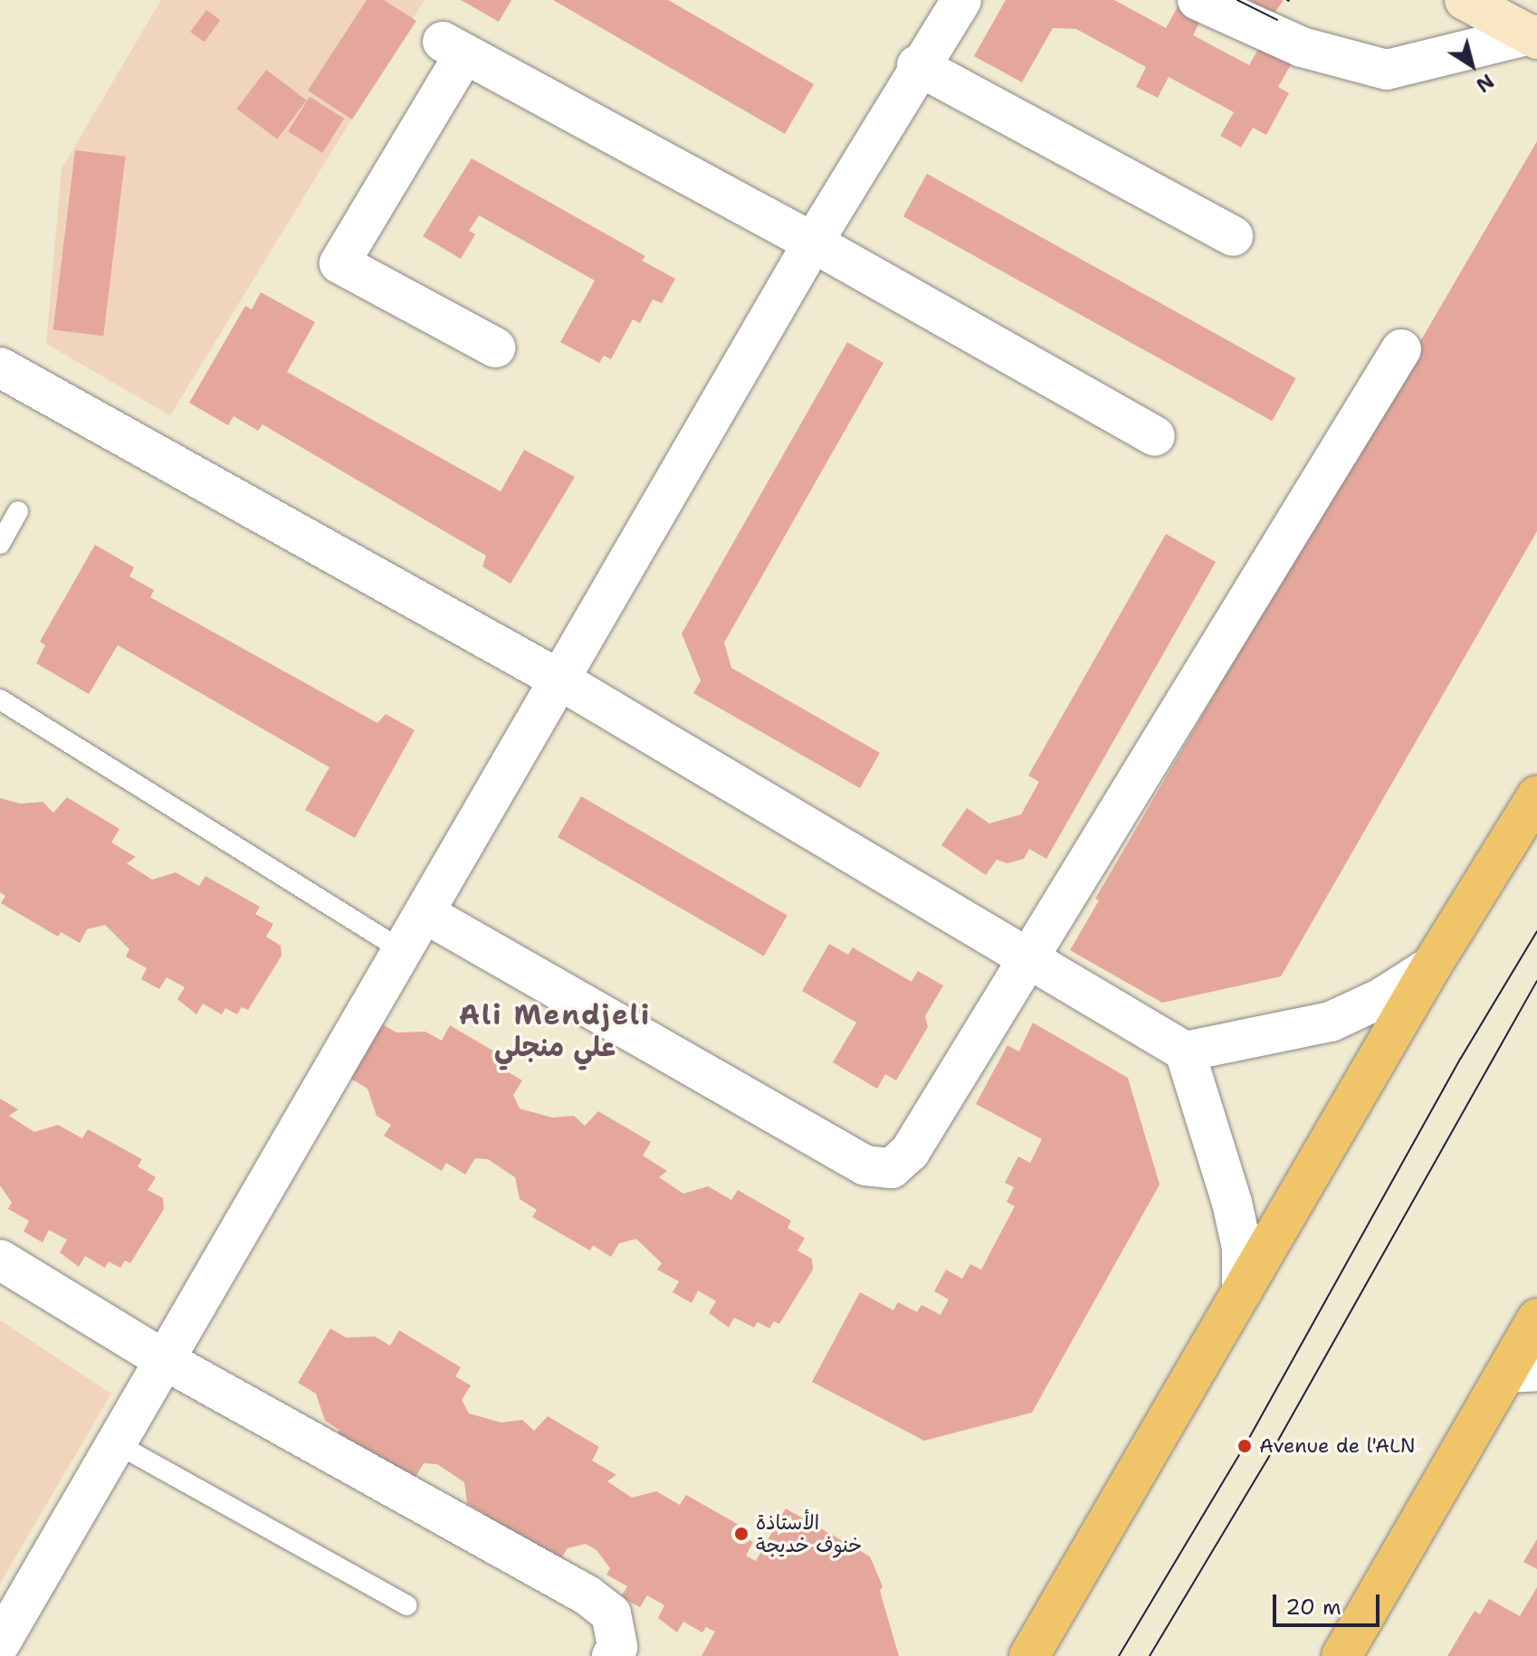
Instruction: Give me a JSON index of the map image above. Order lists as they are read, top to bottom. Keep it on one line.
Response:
{"districts":["Ali Mendjeli علي منجلي"],"places":["Avenue de l'ALN","الأستاذة خنوف خديجة"],"scale_bar":"20 m","north":"bottom right"}
